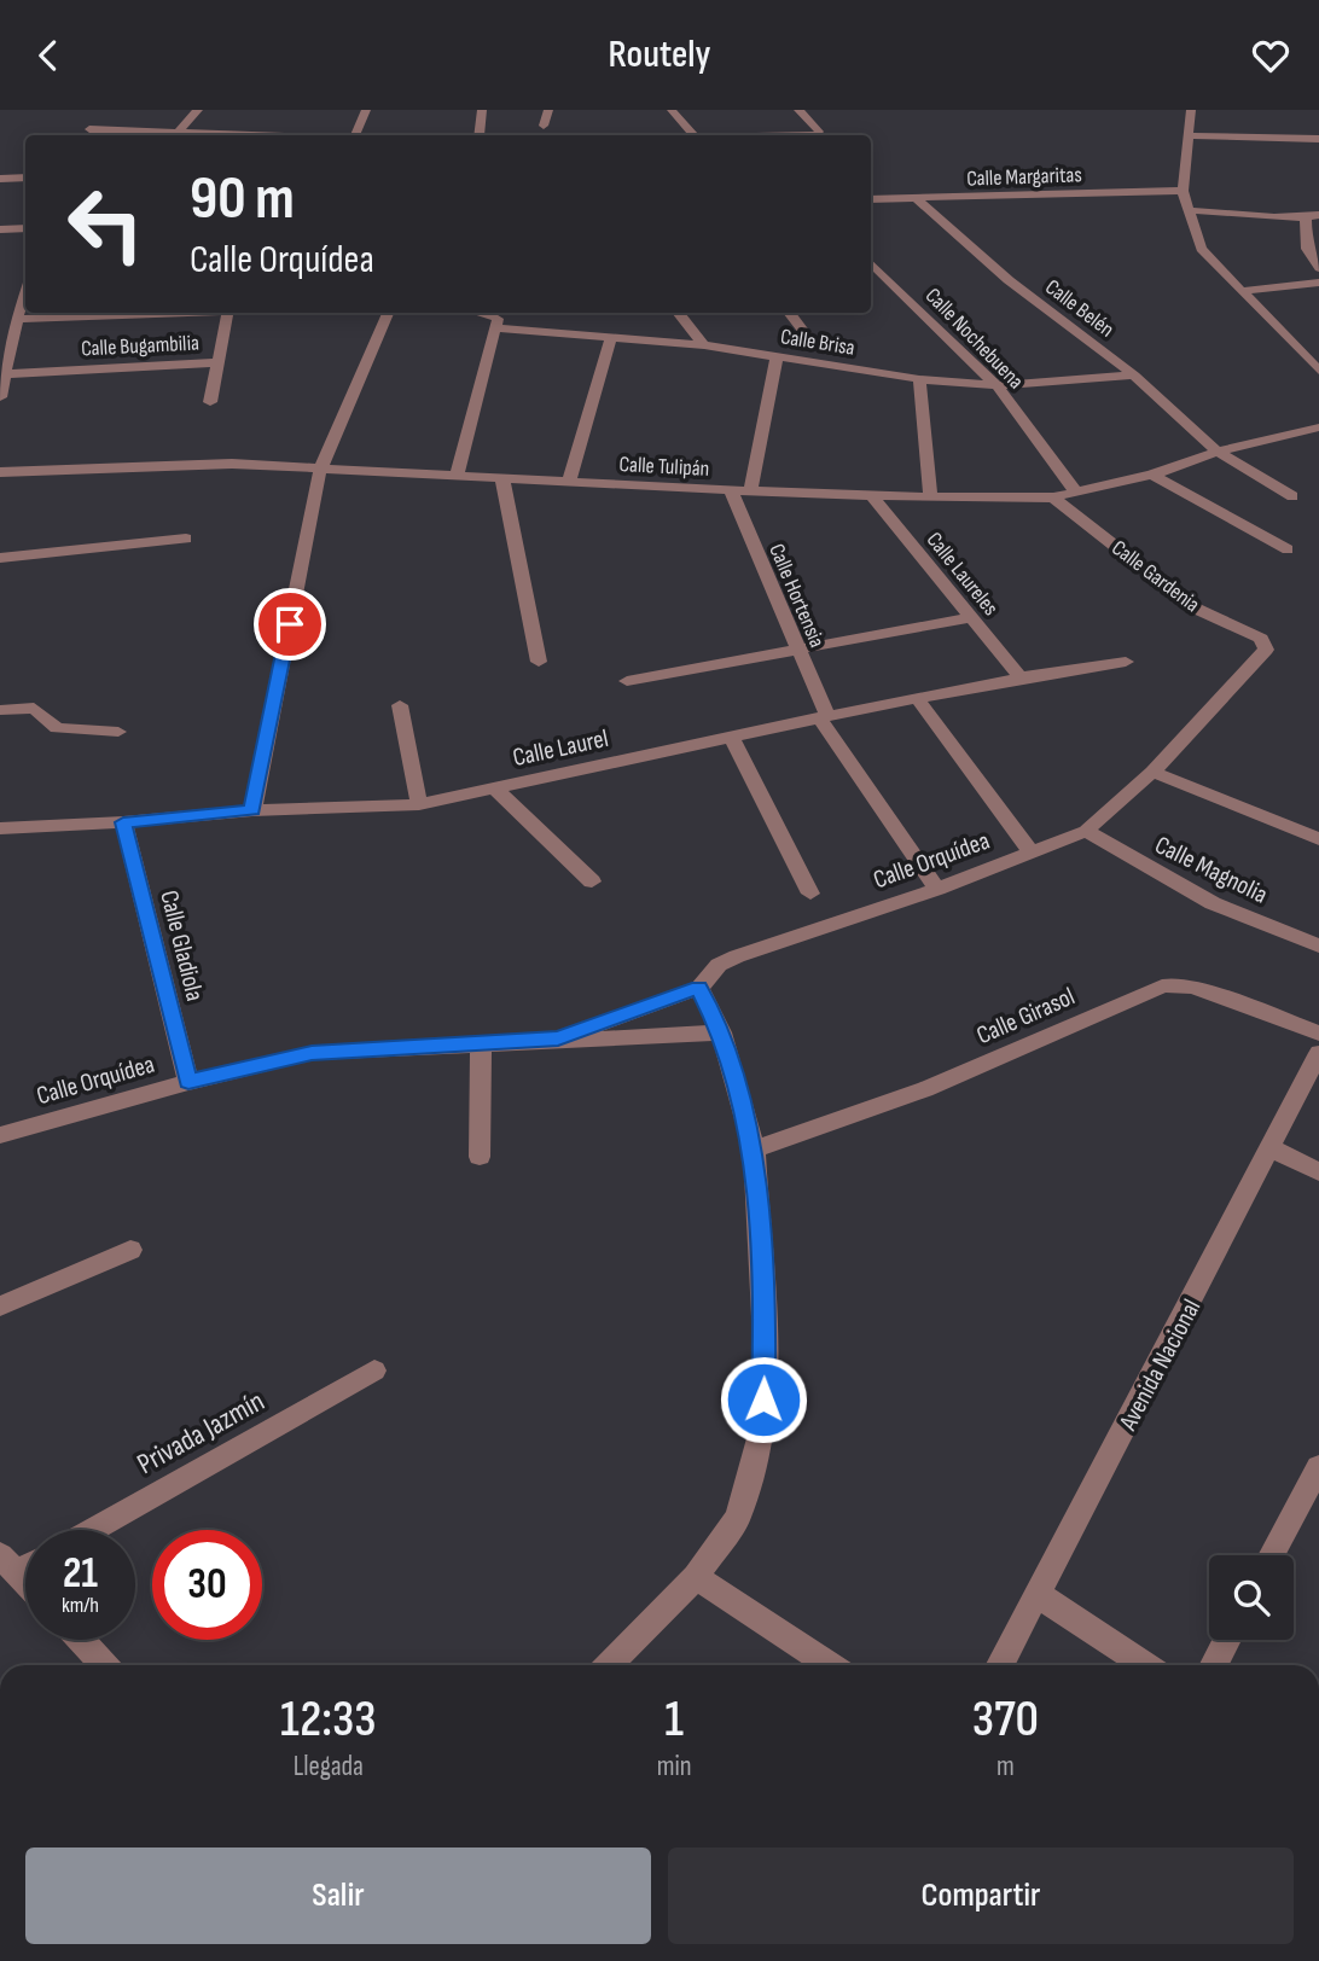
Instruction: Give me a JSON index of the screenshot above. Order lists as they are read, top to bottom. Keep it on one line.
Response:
{"streets":{"street":["Calle Margaritas","Calle Belén","Calle Nochebuena","Calle Brisa","Calle Bugambilia","Calle Tulipán","Calle Laureles","Calle Gardenia","Calle Hortensia","Calle Laurel","Calle Orquídea","Calle Magnolia","Calle Gladiola","Calle Girasol","Avenida Nacional","Privada Jazmín"]},"crossings":[["Calle Margaritas","Calle Belén"],["Calle Belén","Calle Brisa"],["Calle Belén","Calle Tulipán"],["Calle Nochebuena","Calle Brisa"],["Calle Nochebuena","Calle Tulipán"],["Calle Tulipán","Calle Laureles"],["Calle Tulipán","Calle Gardenia"],["Calle Tulipán","Calle Hortensia"],["Calle Laureles","Calle Laurel"],["Calle Gardenia","Calle Orquídea"],["Calle Hortensia","Calle Laurel"],["Calle Hortensia","Calle Orquídea"],["Calle Laurel","Calle Gladiola"],["Calle Orquídea","Calle Magnolia"],["Calle Orquídea","Calle Gladiola"]],"page":{"header":"Routely","turn":["90 m","Calle Orquídea"],"speed":"21 km/h","limit":"30","eta":["12:33","Llegada","1","min","370","m"],"buttons":["Salir","Compartir"]}}
